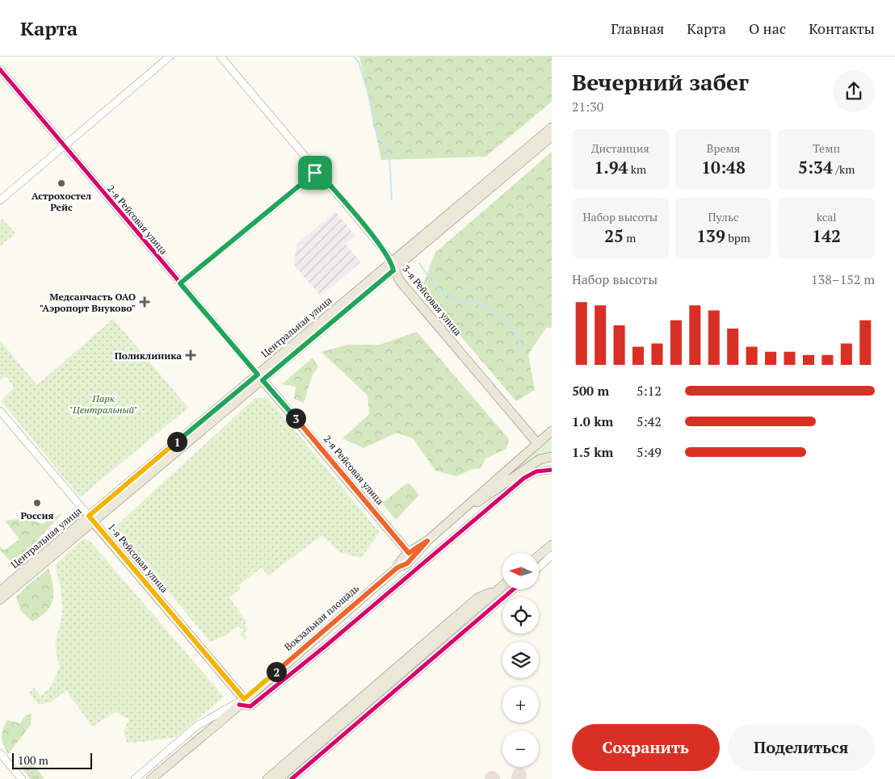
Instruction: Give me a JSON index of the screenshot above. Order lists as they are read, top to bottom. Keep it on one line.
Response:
{"streets":{"main road":["2-я Рейсовая улица","3-я Рейсовая улица","Центральная улица","1-я Рейсовая улица","Вокзальная площадь"]},"crossings":[["2-я Рейсовая улица","Центральная улица"],["2-я Рейсовая улица","Вокзальная площадь"],["3-я Рейсовая улица","Центральная улица"],["3-я Рейсовая улица","Вокзальная площадь"],["Центральная улица","1-я Рейсовая улица"],["1-я Рейсовая улица","Вокзальная площадь"]],"parks":["Парк \"Центральный\""],"places":{"other":["Астрохостел Рейс","Россия"],"health":["Медсанчасть ОАО \"Аэропорт Внуково\"","Поликлиника"]},"scale_bar":"100 m","north":"left","page":{"header":"Карта","nav":["Главная","Карта","О нас","Контакты"],"heading":["Вечерний забег","21:30"],"stats":[["Дистанция","1.94 km"],["Время","10:48"],["Темп","5:34 /km"],["Набор высоты","25 m"],["Пульс","139 bpm"],["kcal","142"]],"chart":["Набор высоты","138–152 m"],"list":[{"name":"500 m","note":"5:12"},{"name":"1.0 km","note":"5:42"},{"name":"1.5 km","note":"5:49"}],"pins":["3","1","2"],"map_buttons":["+","−"],"buttons":["Сохранить","Поделиться"],"scale":"100 m"}}
